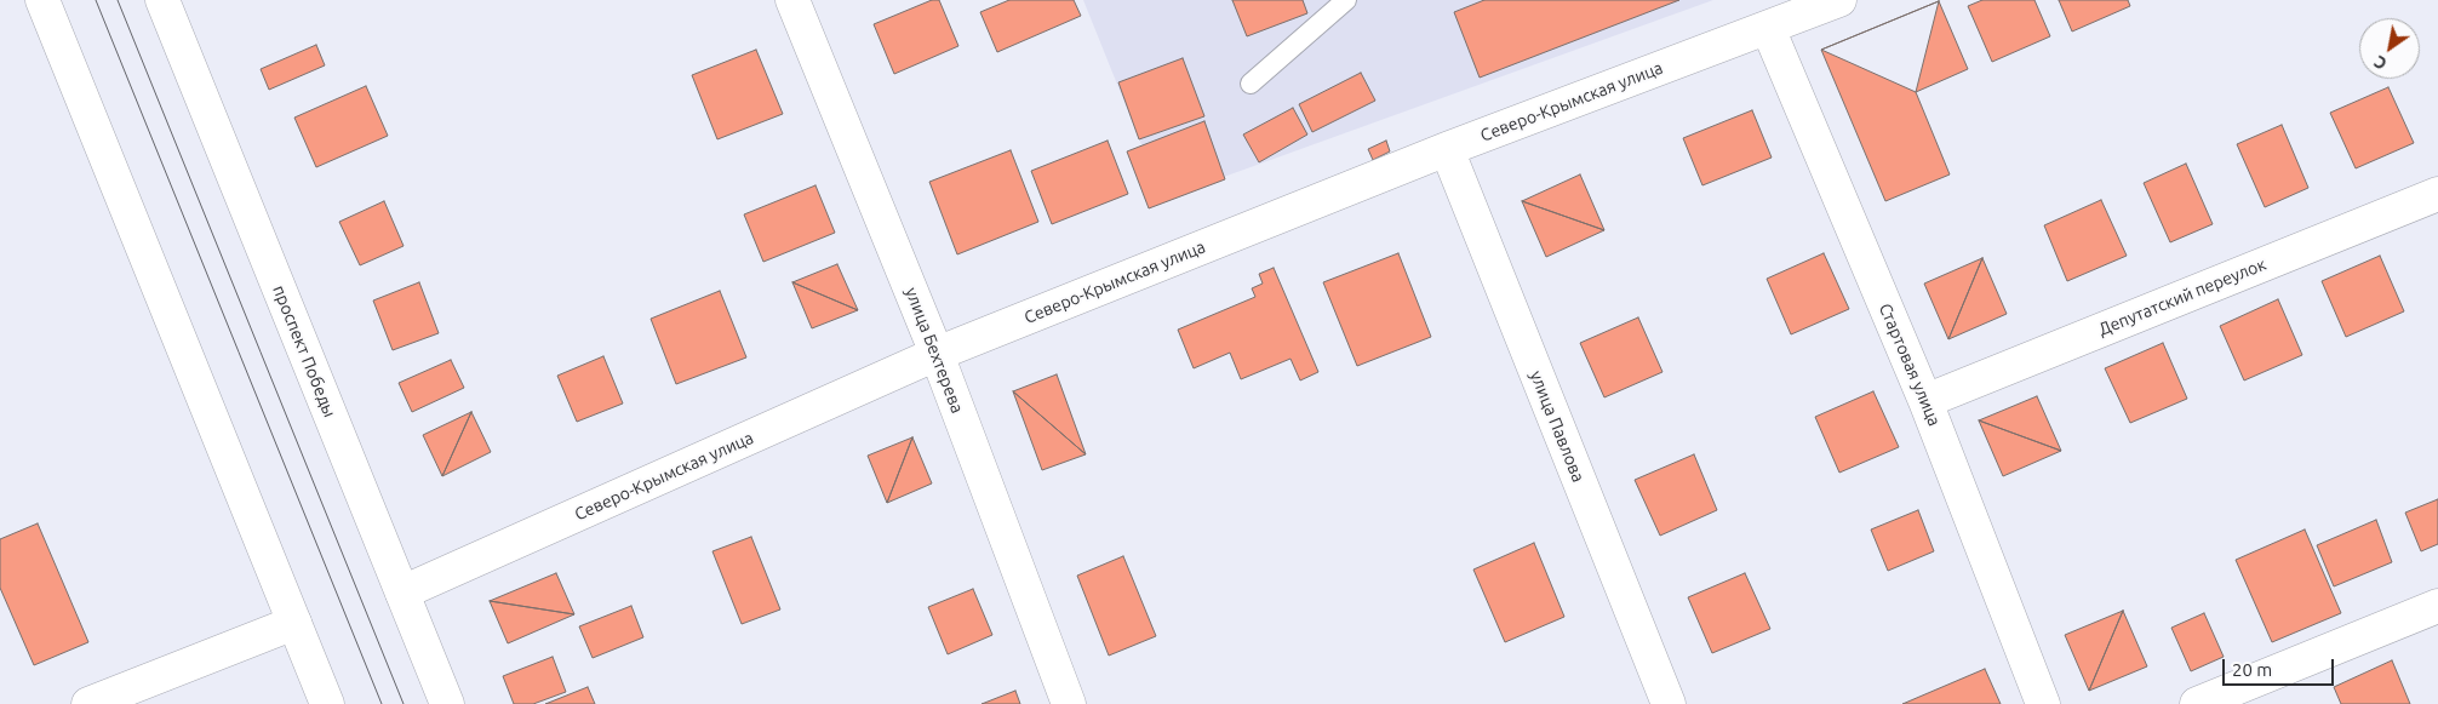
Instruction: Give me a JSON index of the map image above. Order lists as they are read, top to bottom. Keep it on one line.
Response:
{"streets":{"street":["Северо-Крымская улица","Депутатский переулок","улица Бехтерева","проспект Победы","Стартовая улица","улица Павлова"]},"crossings":[["Северо-Крымская улица","улица Бехтерева"],["Северо-Крымская улица","проспект Победы"],["Северо-Крымская улица","Стартовая улица"],["Северо-Крымская улица","улица Павлова"],["Депутатский переулок","Стартовая улица"]],"scale_bar":"20 m","north":"bottom left"}
